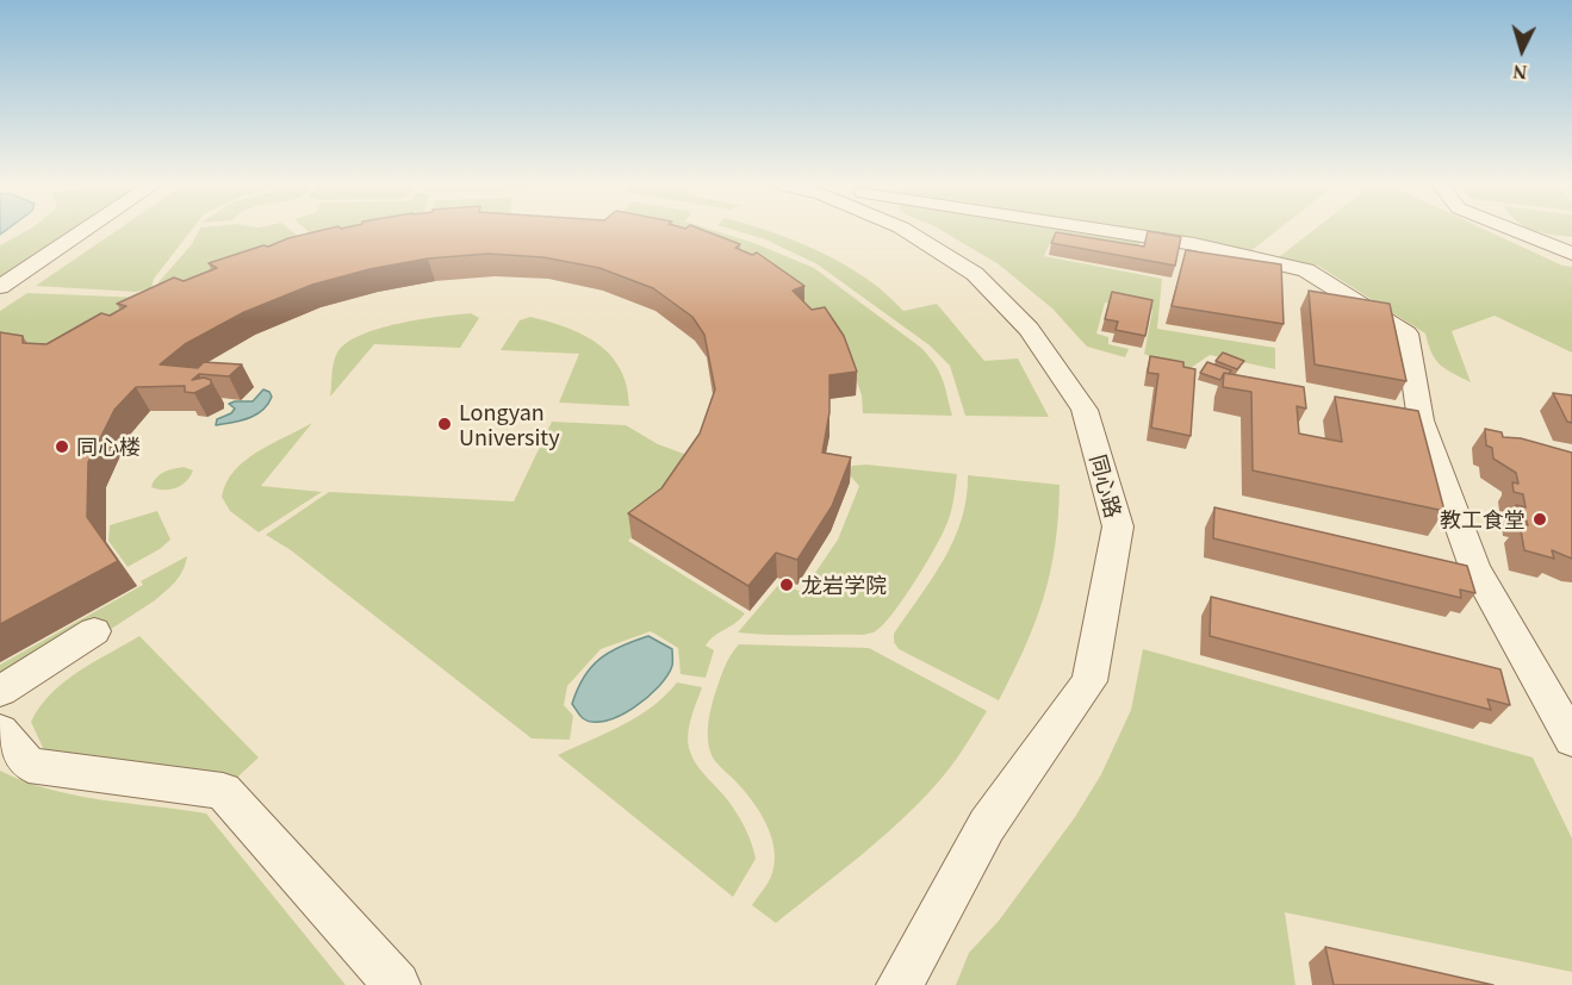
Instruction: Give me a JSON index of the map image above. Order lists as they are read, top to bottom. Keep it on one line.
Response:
{"streets":{"street":["同心路"]},"places":["Longyan University","同心楼","教工食堂","龙岩学院"],"north":"bottom"}
